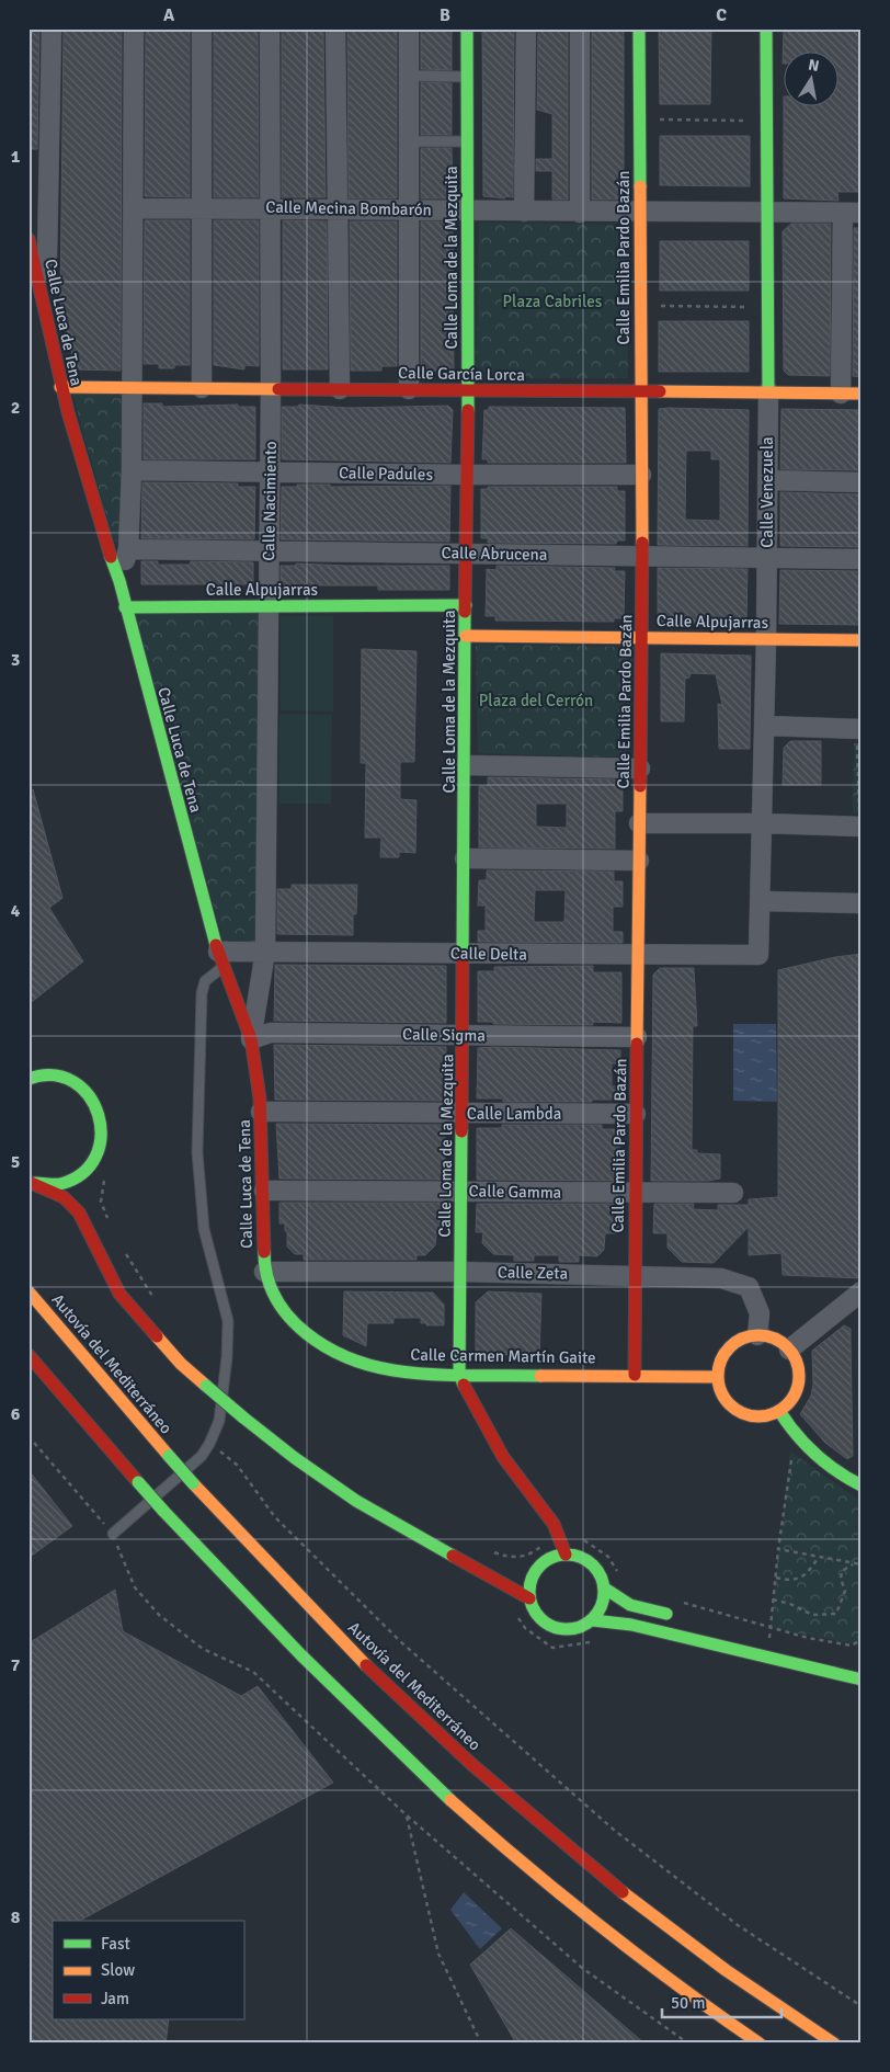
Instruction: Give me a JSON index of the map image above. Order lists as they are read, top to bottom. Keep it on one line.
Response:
{"streets":{"main road":["Calle Loma de la Mezquita","Calle Emilia Pardo Bazán","Calle Luca de Tena","Calle García Lorca","Calle Venezuela","Calle Alpujarras","Calle Carmen Martín Gaite","Autovía del Mediterráneo"],"street":["Calle Mecina Bombarón","Calle Padules","Calle Nacimiento","Calle Abrucena","Calle Delta","Calle Sigma","Calle Lambda","Calle Gamma","Calle Zeta"]},"crossings":[["Calle Mecina Bombarón","Calle Loma de la Mezquita"],["Calle Mecina Bombarón","Calle Emilia Pardo Bazán"],["Calle Mecina Bombarón","Calle Venezuela"],["Calle Mecina Bombarón","Calle Nacimiento"],["Calle Loma de la Mezquita","Calle García Lorca"],["Calle Loma de la Mezquita","Calle Padules"],["Calle Loma de la Mezquita","Calle Abrucena"],["Calle Loma de la Mezquita","Calle Alpujarras"],["Calle Loma de la Mezquita","Calle Delta"],["Calle Loma de la Mezquita","Calle Sigma"],["Calle Loma de la Mezquita","Calle Lambda"],["Calle Loma de la Mezquita","Calle Gamma"],["Calle Loma de la Mezquita","Calle Zeta"],["Calle Loma de la Mezquita","Calle Carmen Martín Gaite"],["Calle Emilia Pardo Bazán","Calle García Lorca"],["Calle Emilia Pardo Bazán","Calle Padules"],["Calle Emilia Pardo Bazán","Calle Abrucena"],["Calle Emilia Pardo Bazán","Calle Alpujarras"],["Calle Emilia Pardo Bazán","Calle Delta"],["Calle Emilia Pardo Bazán","Calle Sigma"],["Calle Emilia Pardo Bazán","Calle Lambda"],["Calle Emilia Pardo Bazán","Calle Gamma"],["Calle Emilia Pardo Bazán","Calle Zeta"],["Calle Emilia Pardo Bazán","Calle Carmen Martín Gaite"],["Calle Luca de Tena","Calle García Lorca"],["Calle Luca de Tena","Calle Nacimiento"],["Calle Luca de Tena","Calle Alpujarras"],["Calle Luca de Tena","Calle Delta"],["Calle Luca de Tena","Calle Sigma"],["Calle Luca de Tena","Calle Lambda"],["Calle Luca de Tena","Calle Gamma"],["Calle Luca de Tena","Calle Zeta"],["Calle Luca de Tena","Calle Carmen Martín Gaite"],["Calle García Lorca","Calle Venezuela"],["Calle García Lorca","Calle Nacimiento"],["Calle Padules","Calle Nacimiento"],["Calle Venezuela","Calle Abrucena"],["Calle Venezuela","Calle Alpujarras"],["Calle Venezuela","Calle Delta"],["Calle Nacimiento","Calle Abrucena"],["Calle Nacimiento","Calle Alpujarras"],["Calle Nacimiento","Calle Delta"],["Calle Nacimiento","Calle Sigma"],["Calle Zeta","Calle Carmen Martín Gaite"]],"parks":["Plaza Cabriles","Plaza del Cerrón"],"legend":["Fast","Slow","Jam"],"scale_bar":"50 m","north":"top","grid":{"columns":["A","B","C"],"rows":["1","2","3","4","5","6","7","8"]}}
